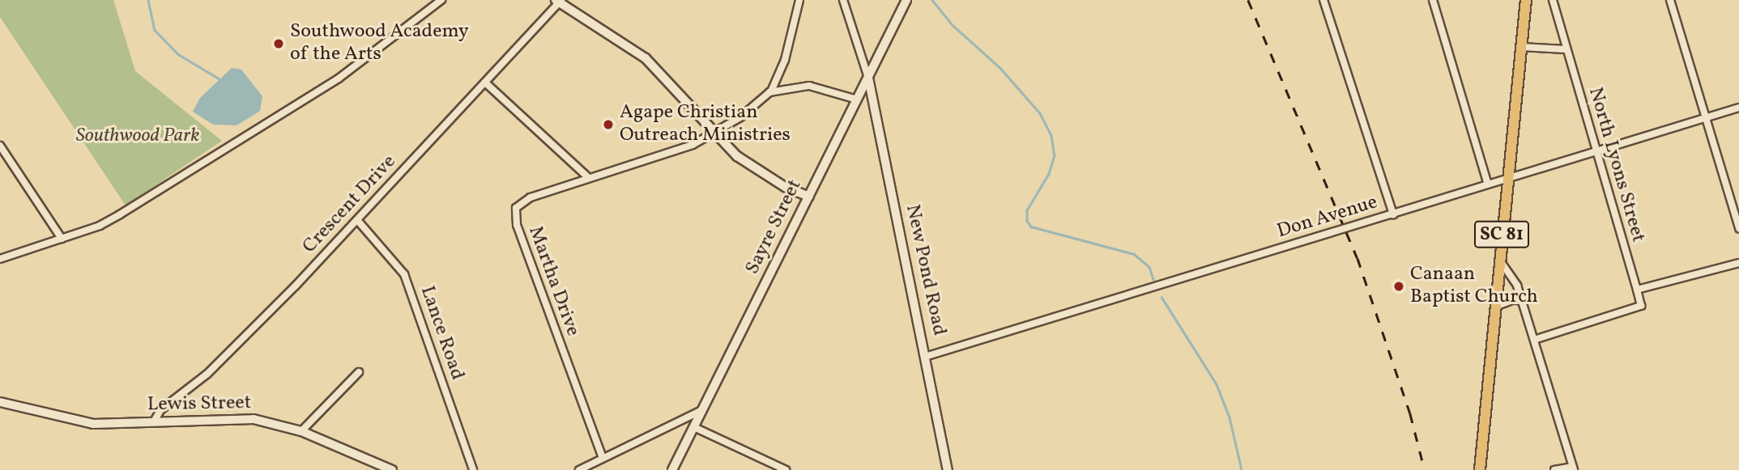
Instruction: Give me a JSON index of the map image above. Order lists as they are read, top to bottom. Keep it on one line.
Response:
{"streets":{"main road":["Sayre Street","SC 81"],"street":["North Lyons Street","Crescent Drive","Don Avenue","New Pond Road","Martha Drive","Lance Road","Lewis Street"]},"crossings":[["North Lyons Street","Don Avenue"],["Crescent Drive","Lance Road"],["Crescent Drive","Lewis Street"],["Don Avenue","SC 81"],["Don Avenue","New Pond Road"],["Sayre Street","New Pond Road"],["Sayre Street","Martha Drive"]],"parks":["Southwood Park"],"places":["Southwood Academy of the Arts","Agape Christian Outreach Ministries","Canaan Baptist Church"]}
